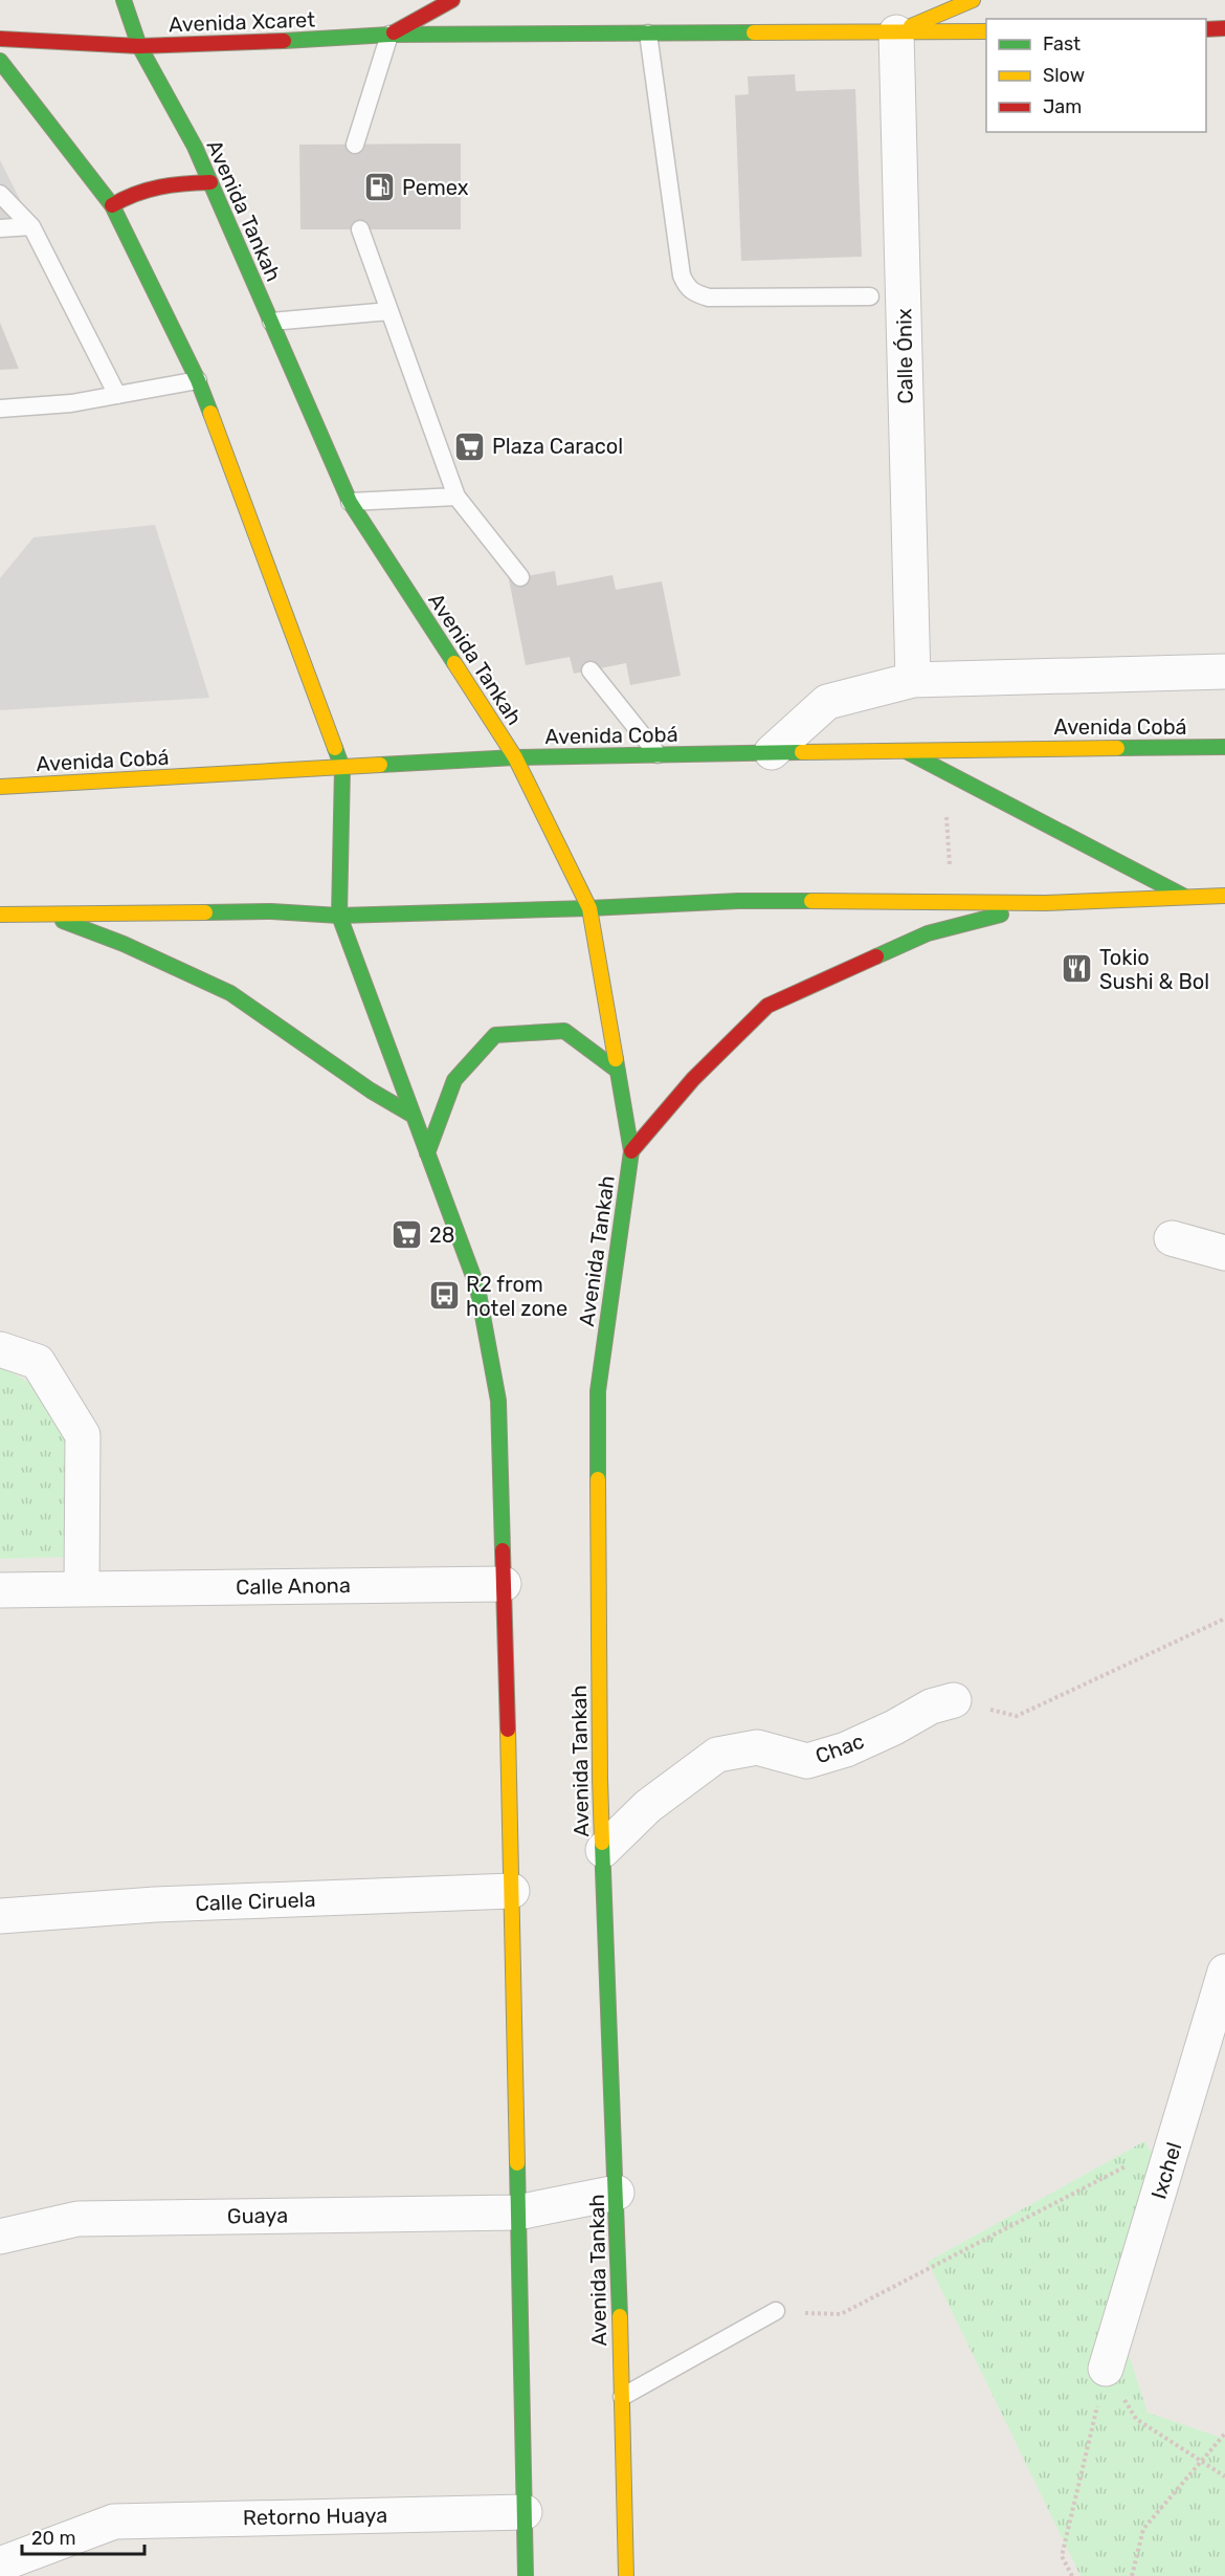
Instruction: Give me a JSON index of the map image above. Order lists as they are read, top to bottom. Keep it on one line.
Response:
{"streets":{"street":["Avenida Xcaret","Avenida Tankah","Calle Ónix","Avenida Cobá","Calle Anona","Chac","Calle Ciruela","Ixchel","Guaya","Retorno Huaya"]},"crossings":[["Avenida Xcaret","Avenida Tankah"],["Avenida Xcaret","Calle Ónix"],["Avenida Tankah","Avenida Cobá"],["Avenida Tankah","Chac"],["Avenida Tankah","Guaya"]],"places":{"fuel station":["Pemex"],"supermarket":["Plaza Caracol","28"],"restaurant":["Tokio Sushi & Bol"],"bus stop":["R2 from hotel zone"]},"legend":["Fast","Slow","Jam"],"scale_bar":"20 m"}
